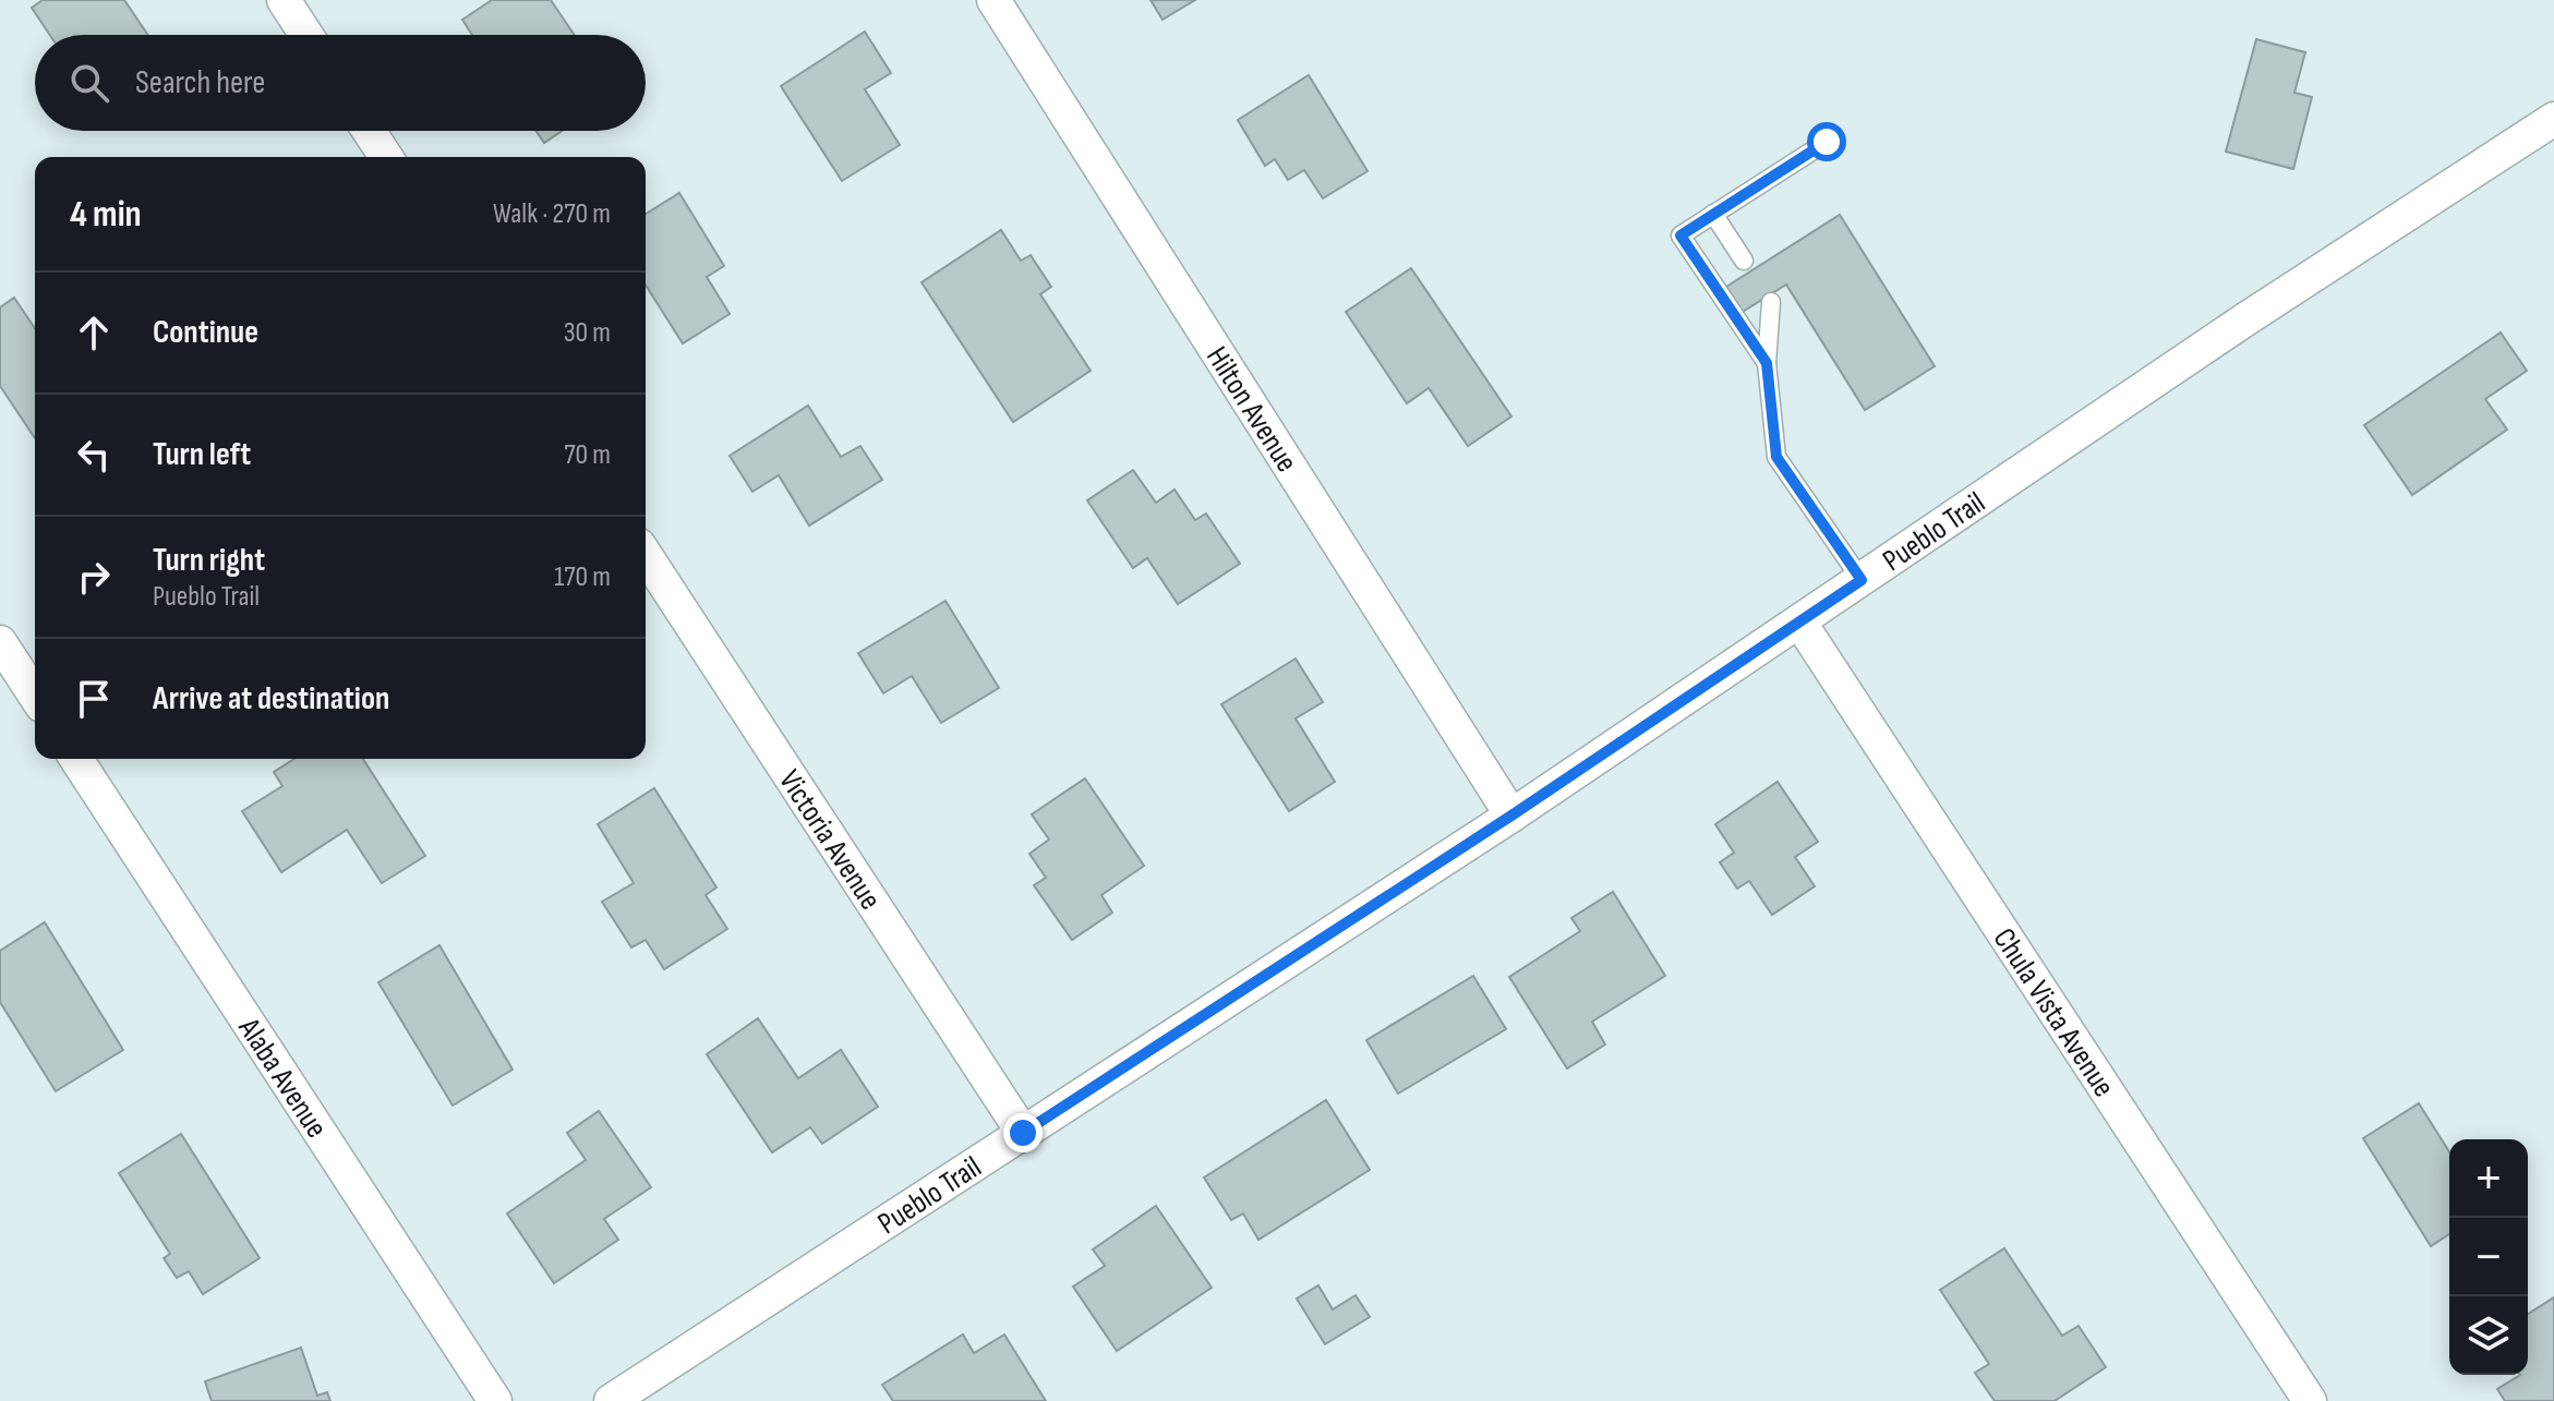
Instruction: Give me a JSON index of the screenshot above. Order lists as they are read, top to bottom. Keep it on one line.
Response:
{"streets":{"street":["Hilton Avenue","Pueblo Trail","Victoria Avenue","Chula Vista Avenue","Alaba Avenue"]},"crossings":[["Hilton Avenue","Pueblo Trail"],["Pueblo Trail","Victoria Avenue"],["Pueblo Trail","Chula Vista Avenue"]],"page":{"search":"Search here","heading":["4 min","Walk · 270 m"],"list":[["Continue","30 m"],["Turn left","70 m"],["Turn right","Pueblo Trail","170 m"],"Arrive at destination"],"map_buttons":["+","−"]}}
